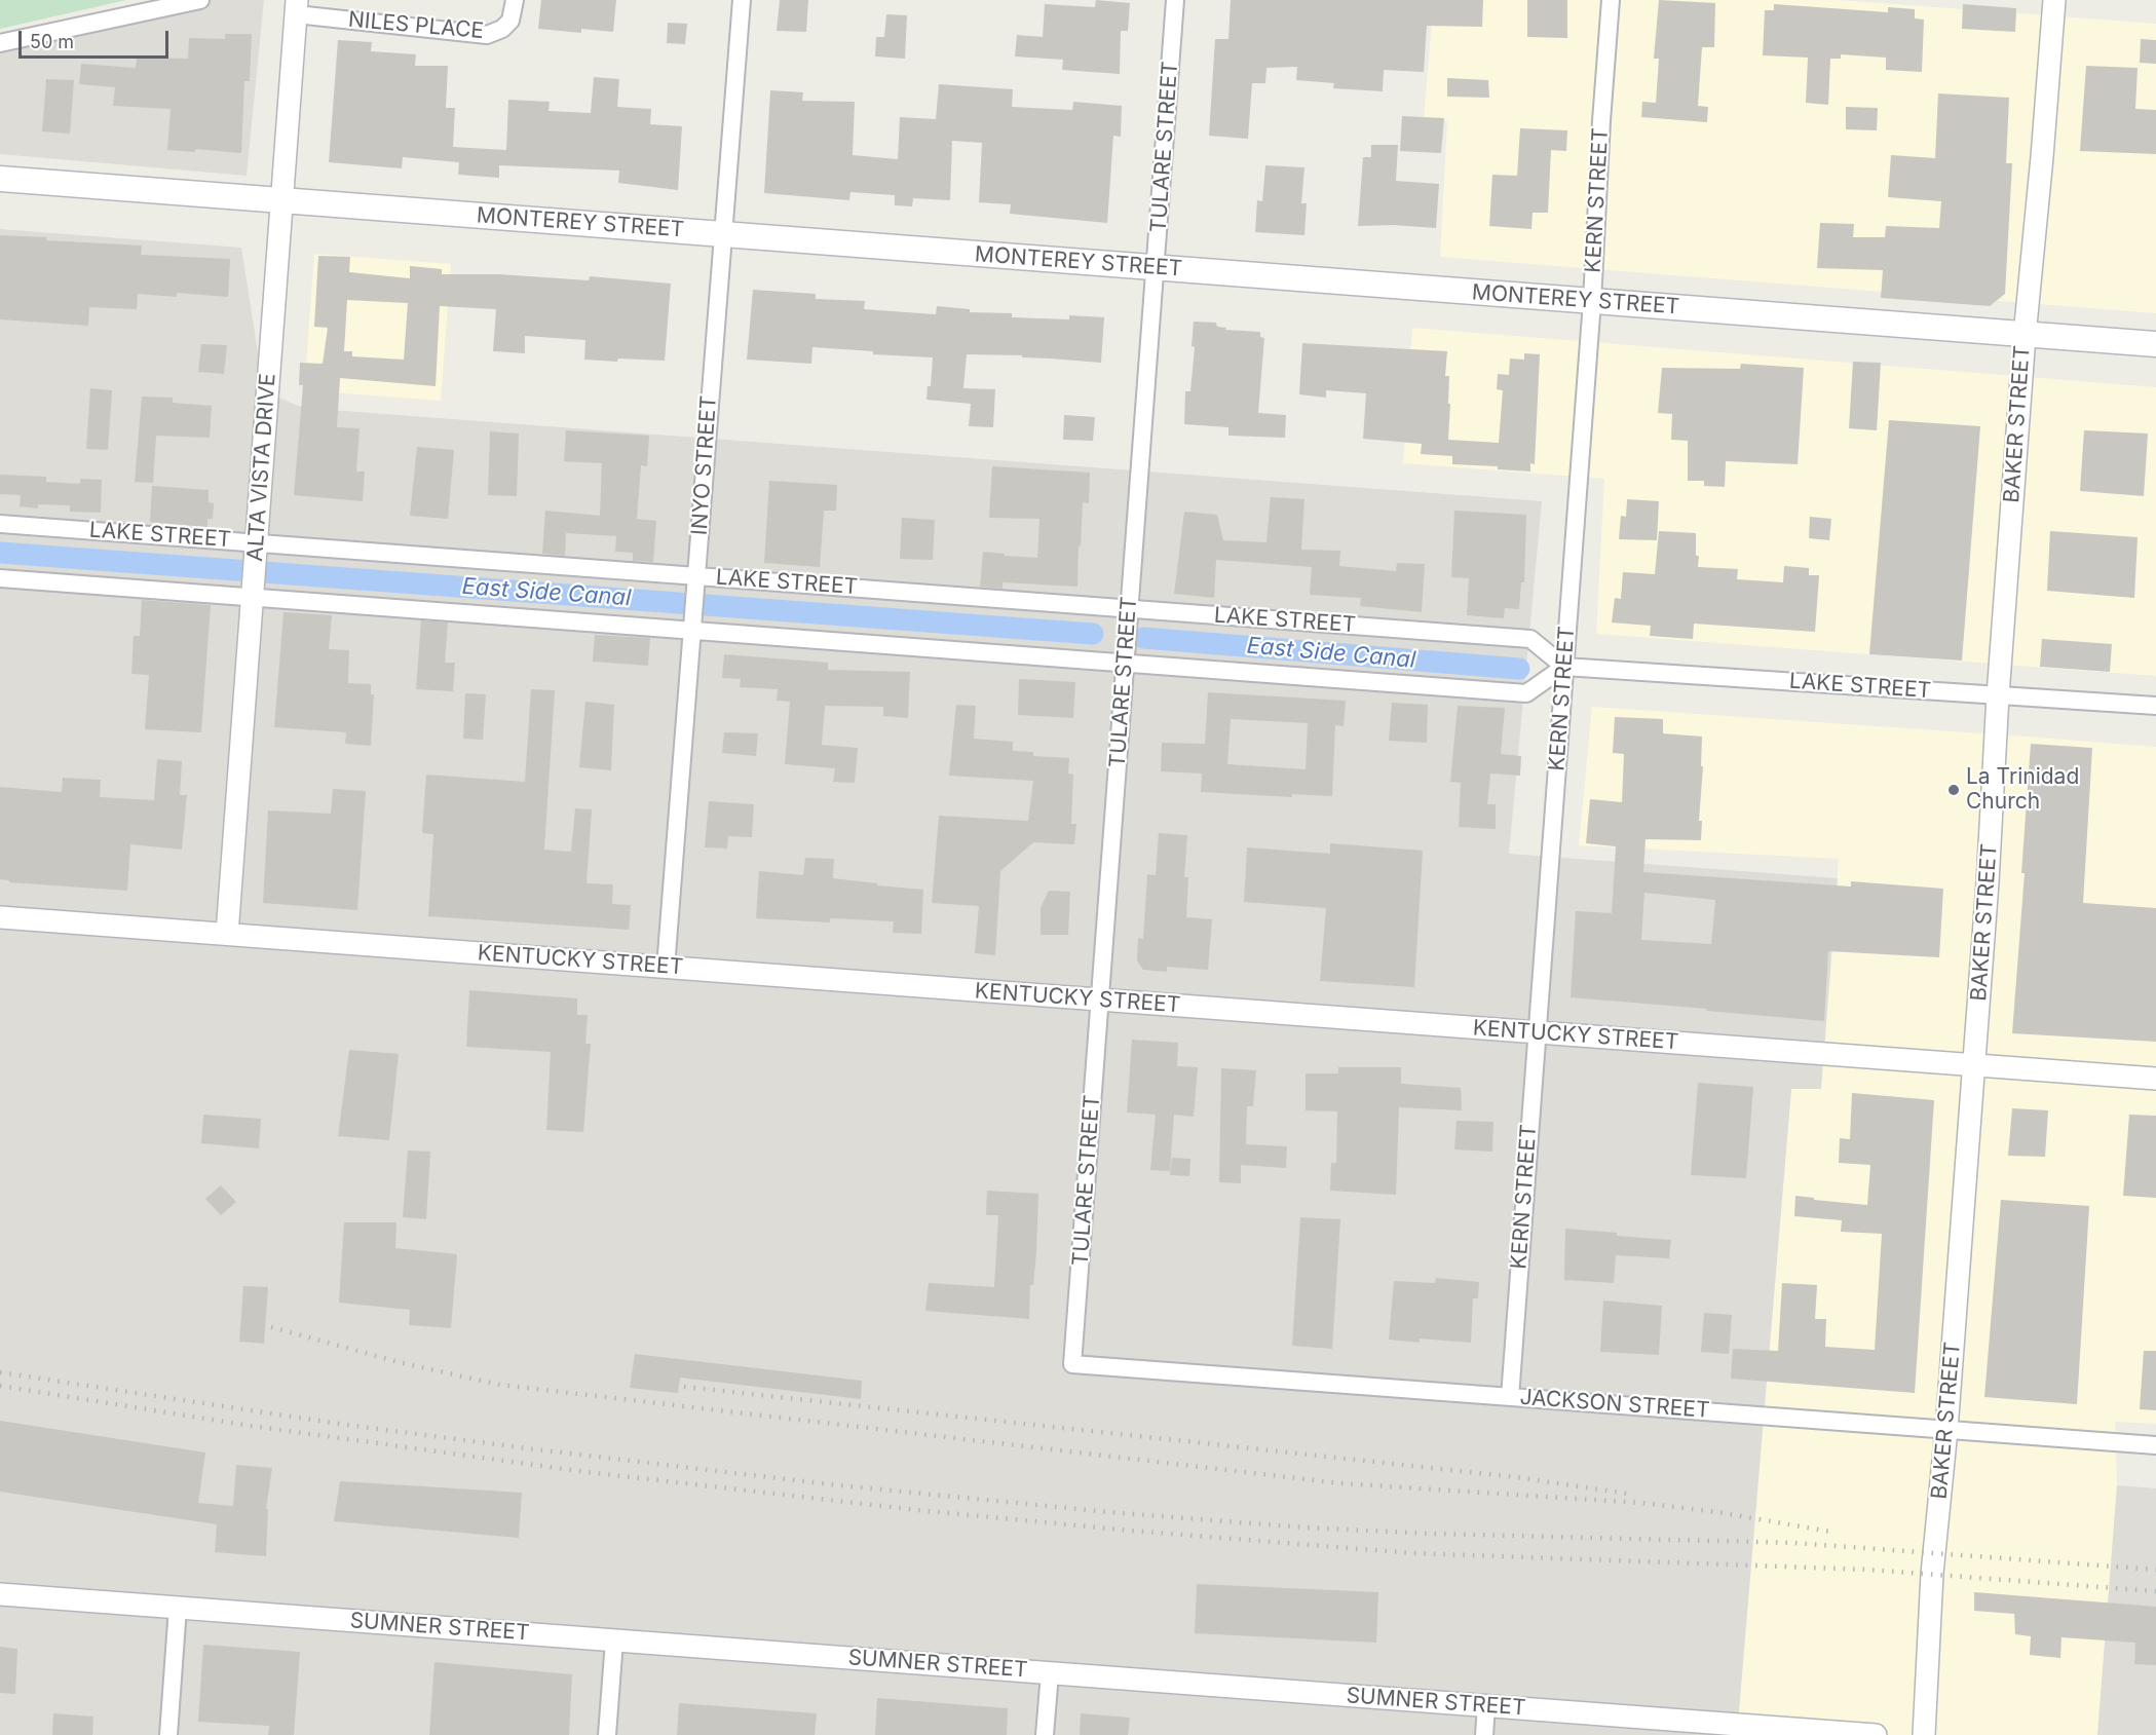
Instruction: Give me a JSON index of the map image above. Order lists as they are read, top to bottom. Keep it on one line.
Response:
{"streets":{"main road":["MONTEREY STREET"],"street":["NILES PLACE","TULARE STREET","KERN STREET","BAKER STREET","INYO STREET","ALTA VISTA DRIVE","LAKE STREET","KENTUCKY STREET","JACKSON STREET","SUMNER STREET"]},"crossings":[["NILES PLACE","ALTA VISTA DRIVE"],["TULARE STREET","MONTEREY STREET"],["TULARE STREET","LAKE STREET"],["TULARE STREET","KENTUCKY STREET"],["TULARE STREET","JACKSON STREET"],["KERN STREET","MONTEREY STREET"],["KERN STREET","LAKE STREET"],["KERN STREET","KENTUCKY STREET"],["KERN STREET","JACKSON STREET"],["MONTEREY STREET","BAKER STREET"],["MONTEREY STREET","INYO STREET"],["MONTEREY STREET","ALTA VISTA DRIVE"],["BAKER STREET","LAKE STREET"],["BAKER STREET","KENTUCKY STREET"],["BAKER STREET","JACKSON STREET"],["INYO STREET","LAKE STREET"],["INYO STREET","KENTUCKY STREET"],["ALTA VISTA DRIVE","LAKE STREET"],["ALTA VISTA DRIVE","KENTUCKY STREET"]],"water":["East Side Canal"],"places":["La Trinidad Church"],"scale_bar":"50 m"}
